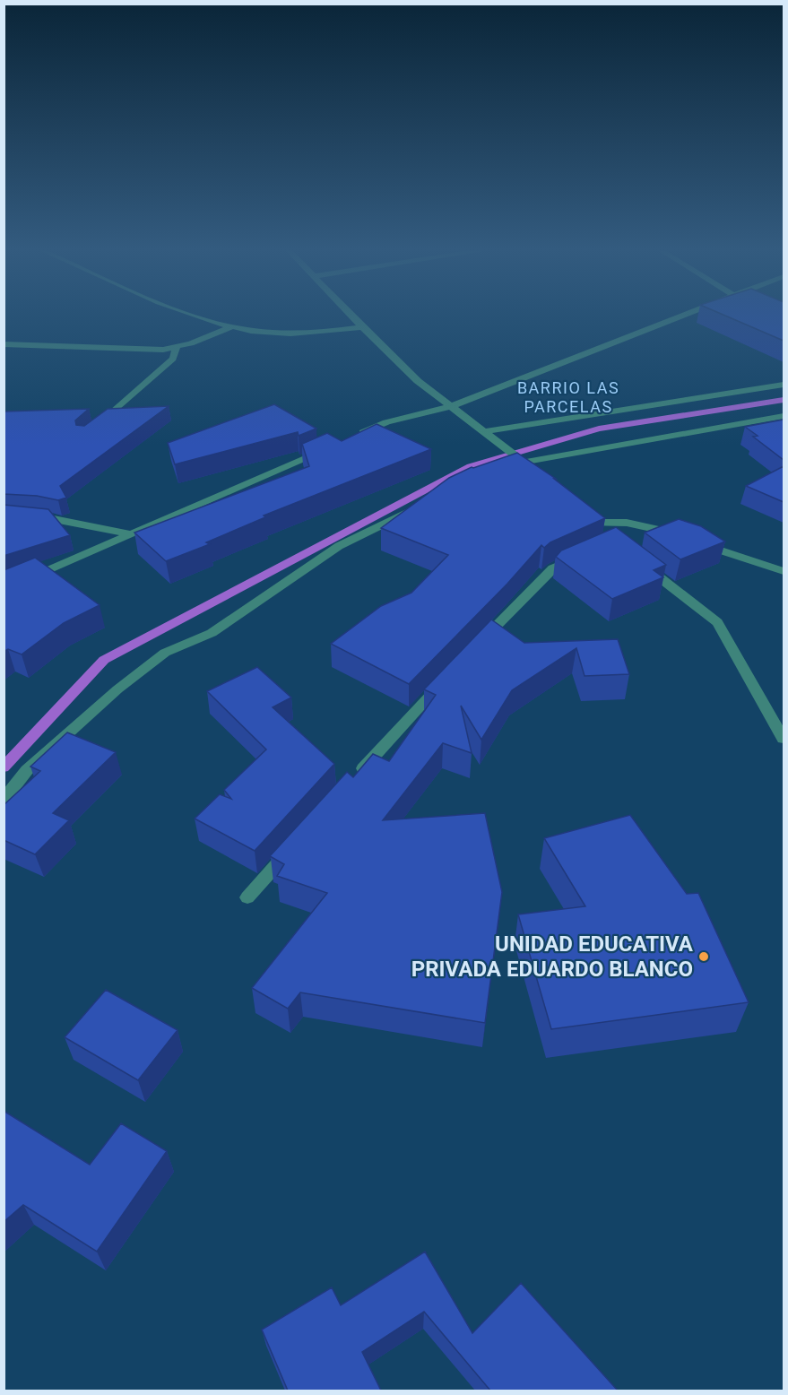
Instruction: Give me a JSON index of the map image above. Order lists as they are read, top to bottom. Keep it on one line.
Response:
{"districts":["BARRIO LAS PARCELAS"],"places":["UNIDAD EDUCATIVA PRIVADA EDUARDO BLANCO"]}
